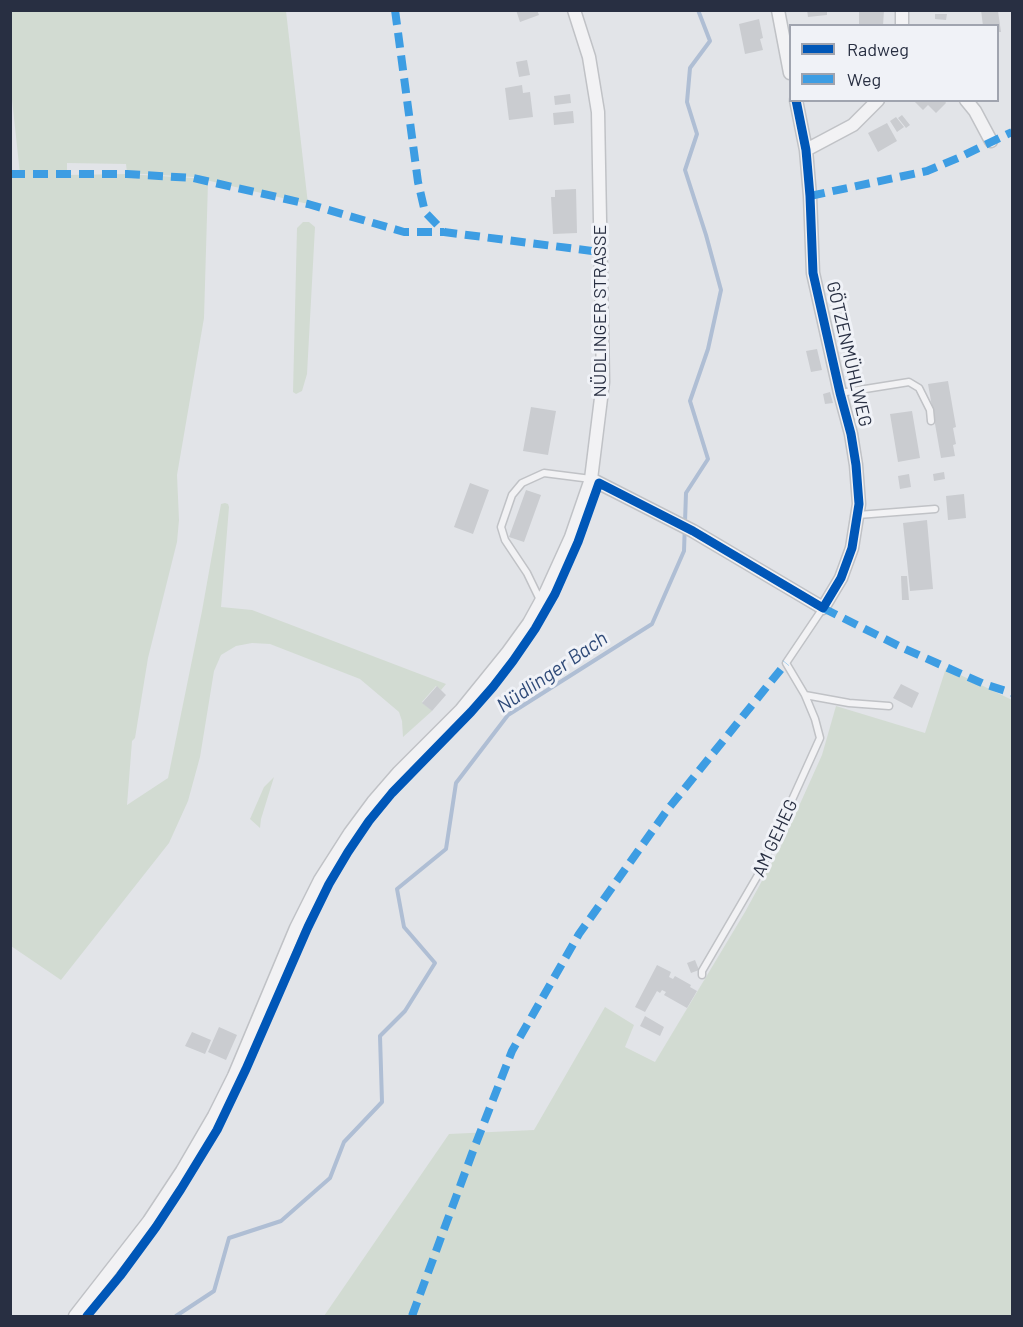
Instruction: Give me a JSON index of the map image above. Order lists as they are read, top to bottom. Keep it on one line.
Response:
{"streets":{"street":["NÜDLINGER STRASSE","GÖTZENMÜHLWEG"],"lane":["AM GEHEG"]},"crossings":[["GÖTZENMÜHLWEG","AM GEHEG"]],"water":["Nüdlinger Bach"],"legend":["Radweg","Weg"]}
